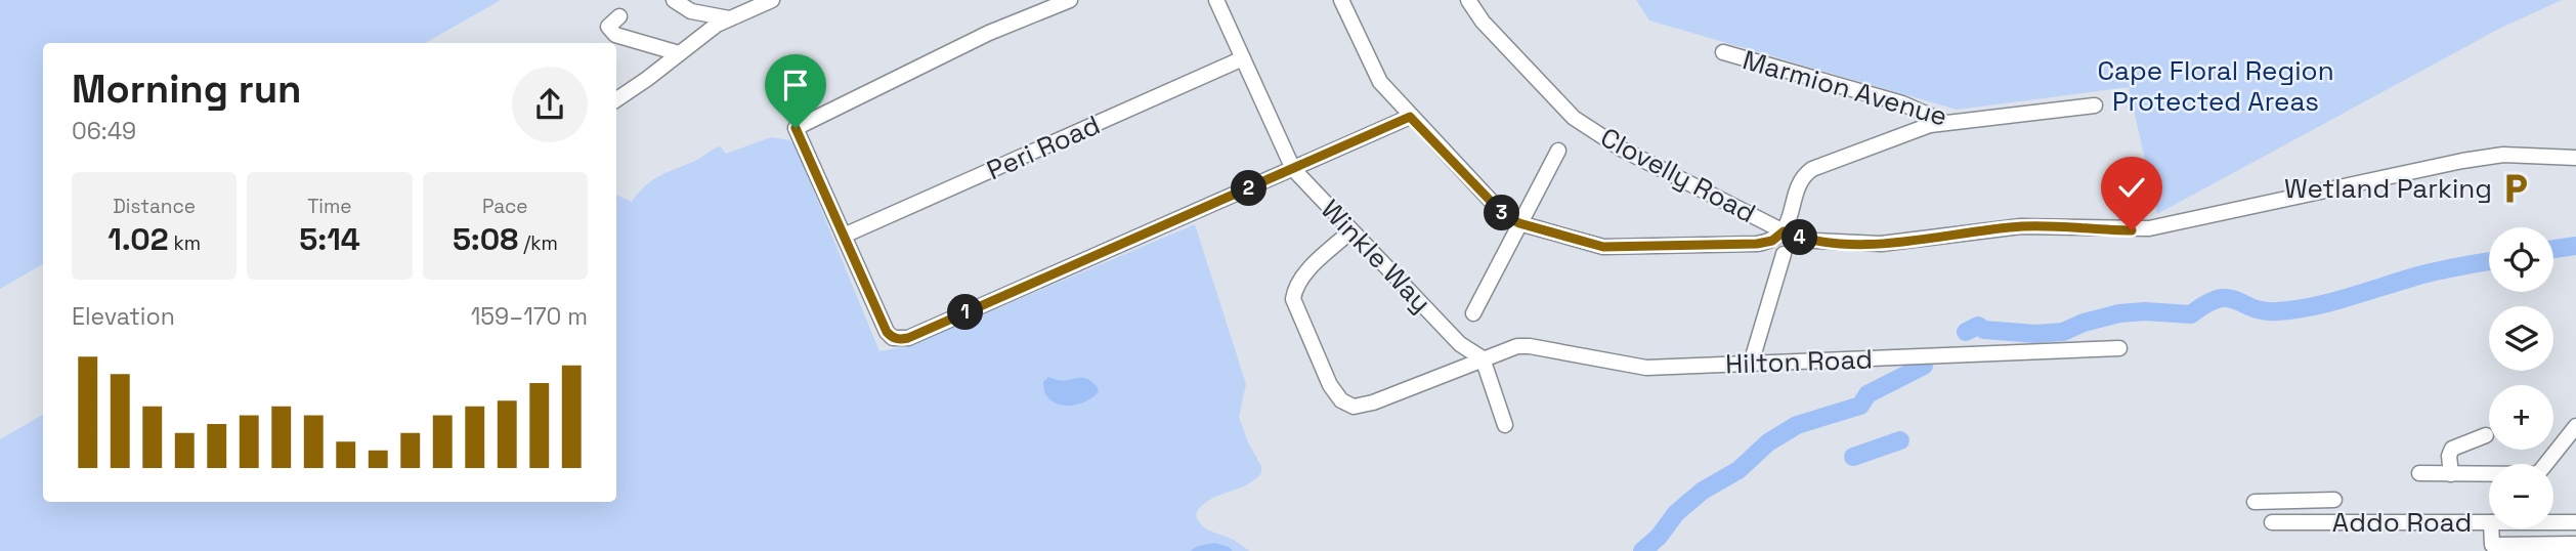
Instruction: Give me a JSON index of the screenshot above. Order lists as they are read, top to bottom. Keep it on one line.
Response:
{"streets":{"street":["Marmion Avenue","Peri Road","Clovelly Road","Winkle Way","Hilton Road","Addo Road"]},"crossings":[["Peri Road","Winkle Way"],["Winkle Way","Hilton Road"]],"parks":["Cape Floral Region Protected Areas"],"places":{"parking":["Wetland Parking"]},"page":{"heading":["Morning run","06:49"],"stats":[["Distance","1.02 km"],["Time","5:14"],["Pace","5:08 /km"]],"pins":["2","3","4","1"],"map_buttons":["+","−"],"chart":["Elevation","159–170 m"]}}
